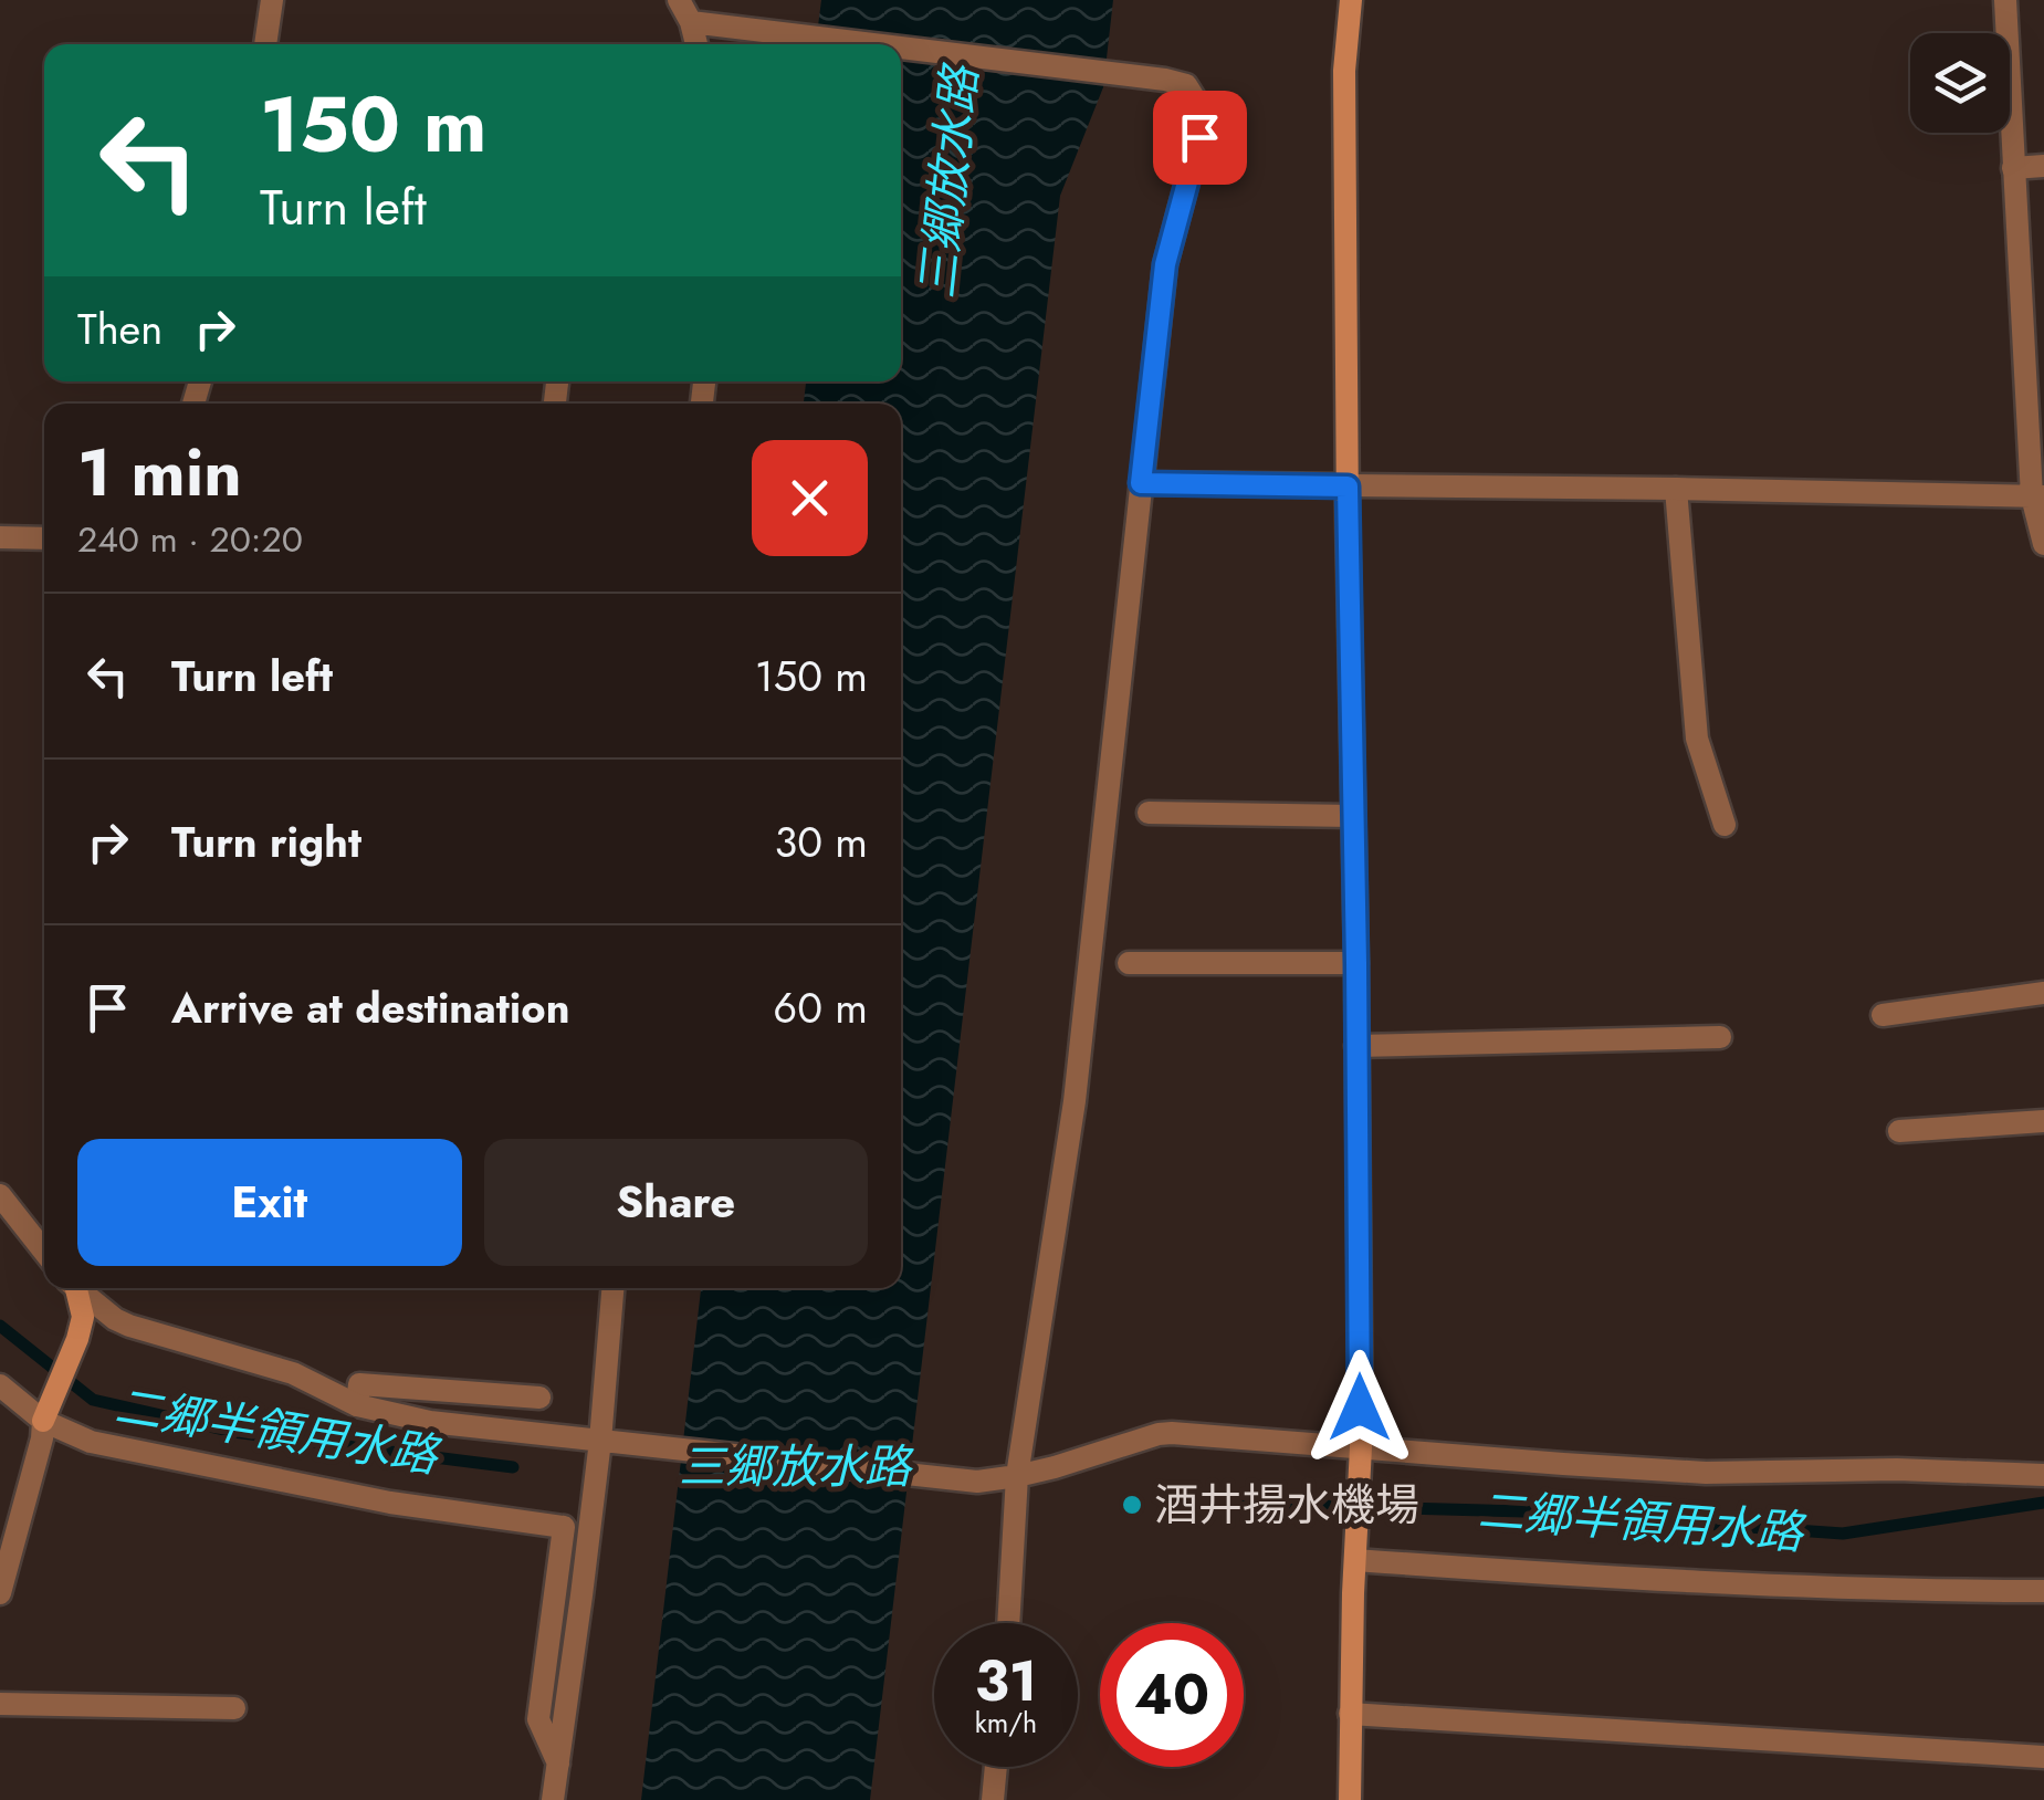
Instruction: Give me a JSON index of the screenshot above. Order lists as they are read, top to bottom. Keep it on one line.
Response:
{"water":["三郷放水路","二郷半領用水路"],"places":["酒井揚水機場"],"page":{"turn":["150 m","Turn left"],"then":"Then","heading":["1 min","240 m · 20:20"],"list":[{"name":"Turn left","value":"150 m"},{"name":"Turn right","value":"30 m"},{"name":"Arrive at destination","value":"60 m"}],"buttons":["Exit","Share"],"speed":"31 km/h","limit":"40"}}
